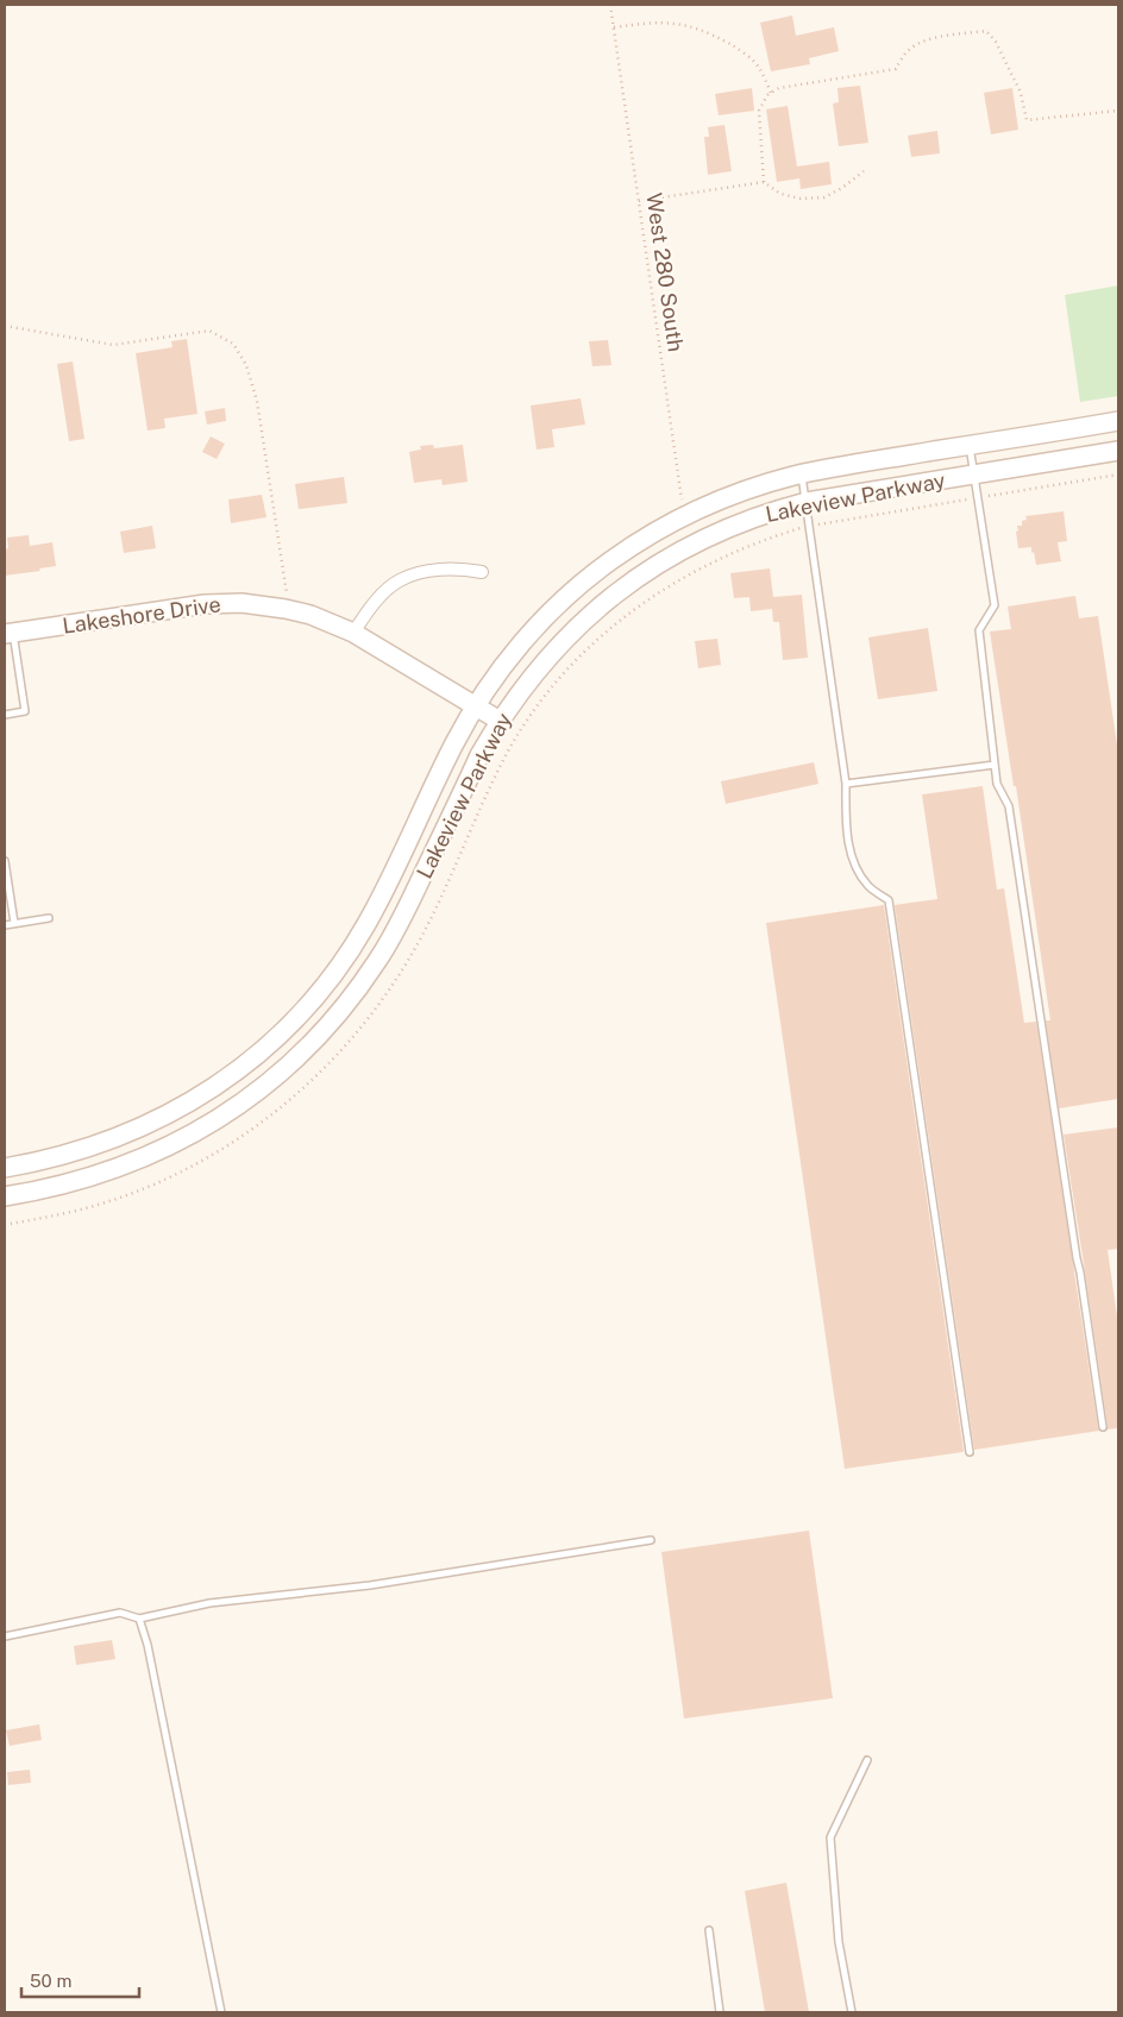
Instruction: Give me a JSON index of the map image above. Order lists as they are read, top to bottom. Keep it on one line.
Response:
{"streets":{"main road":["Lakeview Parkway","Lakeshore Drive"],"path":["West 280 South"]},"crossings":[["West 280 South","Lakeview Parkway"],["Lakeview Parkway","Lakeshore Drive"]],"scale_bar":"50 m"}
